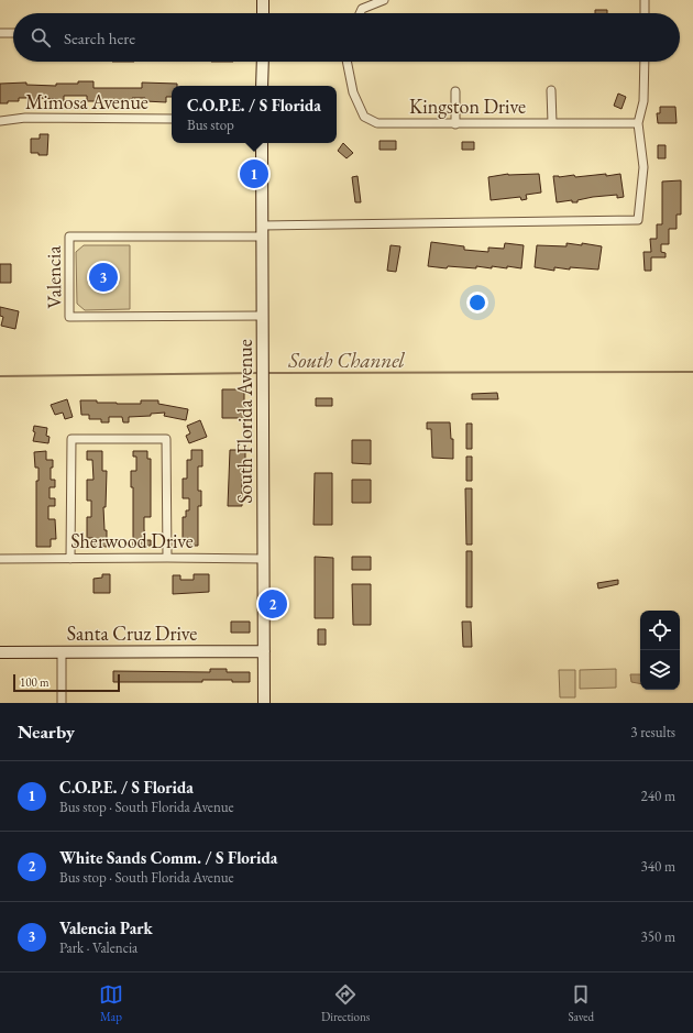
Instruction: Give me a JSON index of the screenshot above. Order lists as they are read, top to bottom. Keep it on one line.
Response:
{"streets":{"main road":["South Florida Avenue","Santa Cruz Drive"],"street":["Mimosa Avenue","Kingston Drive","Valencia","Sherwood Drive"]},"crossings":[["Valencia","South Florida Avenue"],["South Florida Avenue","Sherwood Drive"],["South Florida Avenue","Santa Cruz Drive"]],"water":["South Channel"],"scale_bar":"100 m","page":{"search":"Search here","popup":["C.O.P.E. / S Florida","Bus stop"],"pins":["1","3","2"],"scale":"100 m","heading":["Nearby","3 results"],"list":[{"mark":"1","name":"C.O.P.E. / S Florida","note":"Bus stop · South Florida Avenue","value":"240 m"},{"mark":"2","name":"White Sands Comm. / S Florida","note":"Bus stop · South Florida Avenue","value":"340 m"},{"mark":"3","name":"Valencia Park","note":"Park · Valencia","value":"350 m"}],"nav":["Map","Directions","Saved"]}}
